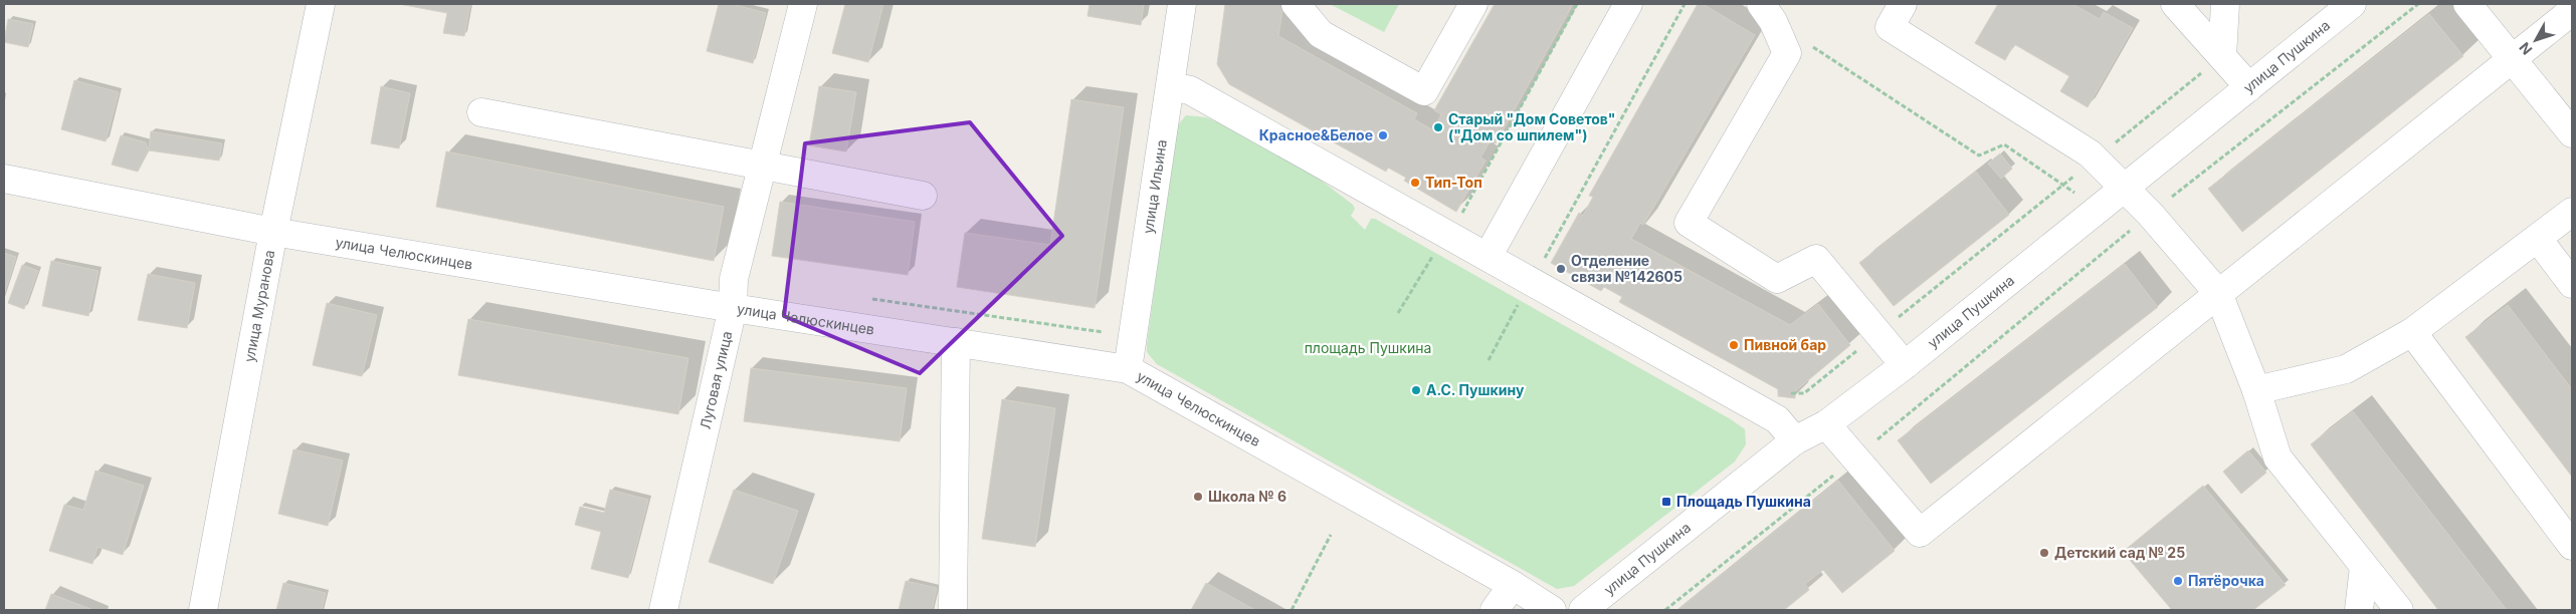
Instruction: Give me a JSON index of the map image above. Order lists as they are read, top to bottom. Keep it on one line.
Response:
{"streets":{"street":["улица Пушкина","улица Ильина","улица Челюскинцев","улица Муранова","Луговая улица"]},"crossings":[["улица Ильина","улица Челюскинцев"],["улица Челюскинцев","улица Муранова"],["улица Челюскинцев","Луговая улица"]],"parks":["площадь Пушкина"],"places":{"other":["Старый \"Дом Советов\" (\"Дом со шпилем\")","Красное&Белое","Тип-Топ","Отделение связи №142605","Пивной бар","А.С. Пушкину","Школа № 6","Детский сад № 25","Пятёрочка"],"transit":["Площадь Пушкина"]},"north":"bottom left"}
